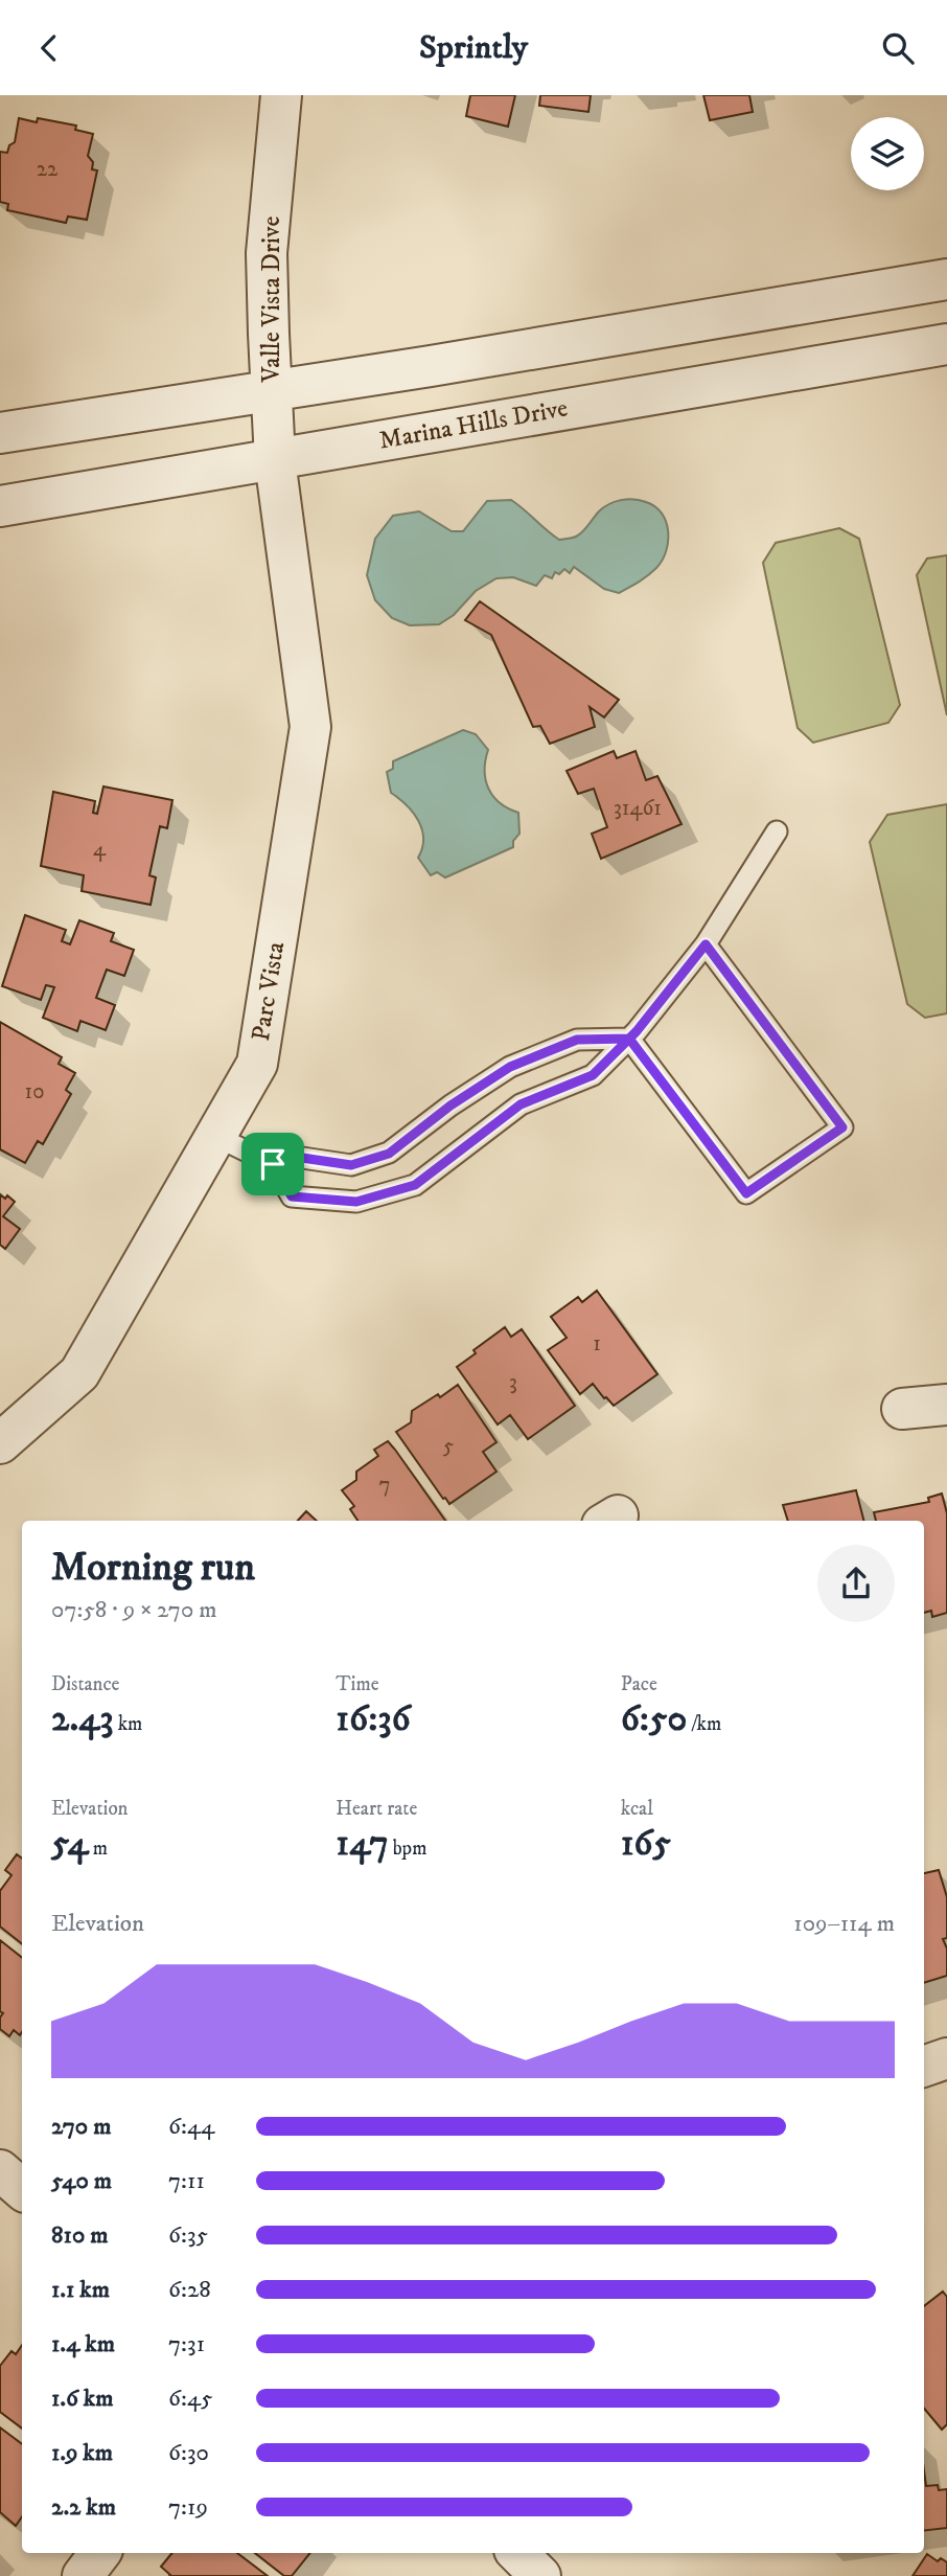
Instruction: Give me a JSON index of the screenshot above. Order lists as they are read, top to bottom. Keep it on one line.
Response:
{"streets":{"street":["Valle Vista Drive","Marina Hills Drive","Parc Vista"]},"crossings":[["Valle Vista Drive","Marina Hills Drive"],["Valle Vista Drive","Parc Vista"],["Marina Hills Drive","Parc Vista"]],"house_numbers":["22","31461","4","10","1","3","5","7"],"page":{"header":"Sprintly","heading":["Morning run","07:58 · 9 × 270 m"],"stats":[["Distance","2.43 km"],["Time","16:36"],["Pace","6:50 /km"],["Elevation","54 m"],["Heart rate","147 bpm"],["kcal","165"]],"chart":["Elevation","109–114 m"],"list":[{"name":"270 m","note":"6:44"},{"name":"540 m","note":"7:11"},{"name":"810 m","note":"6:35"},{"name":"1.1 km","note":"6:28"},{"name":"1.4 km","note":"7:31"},{"name":"1.6 km","note":"6:45"},{"name":"1.9 km","note":"6:30"},{"name":"2.2 km","note":"7:19"}]}}
